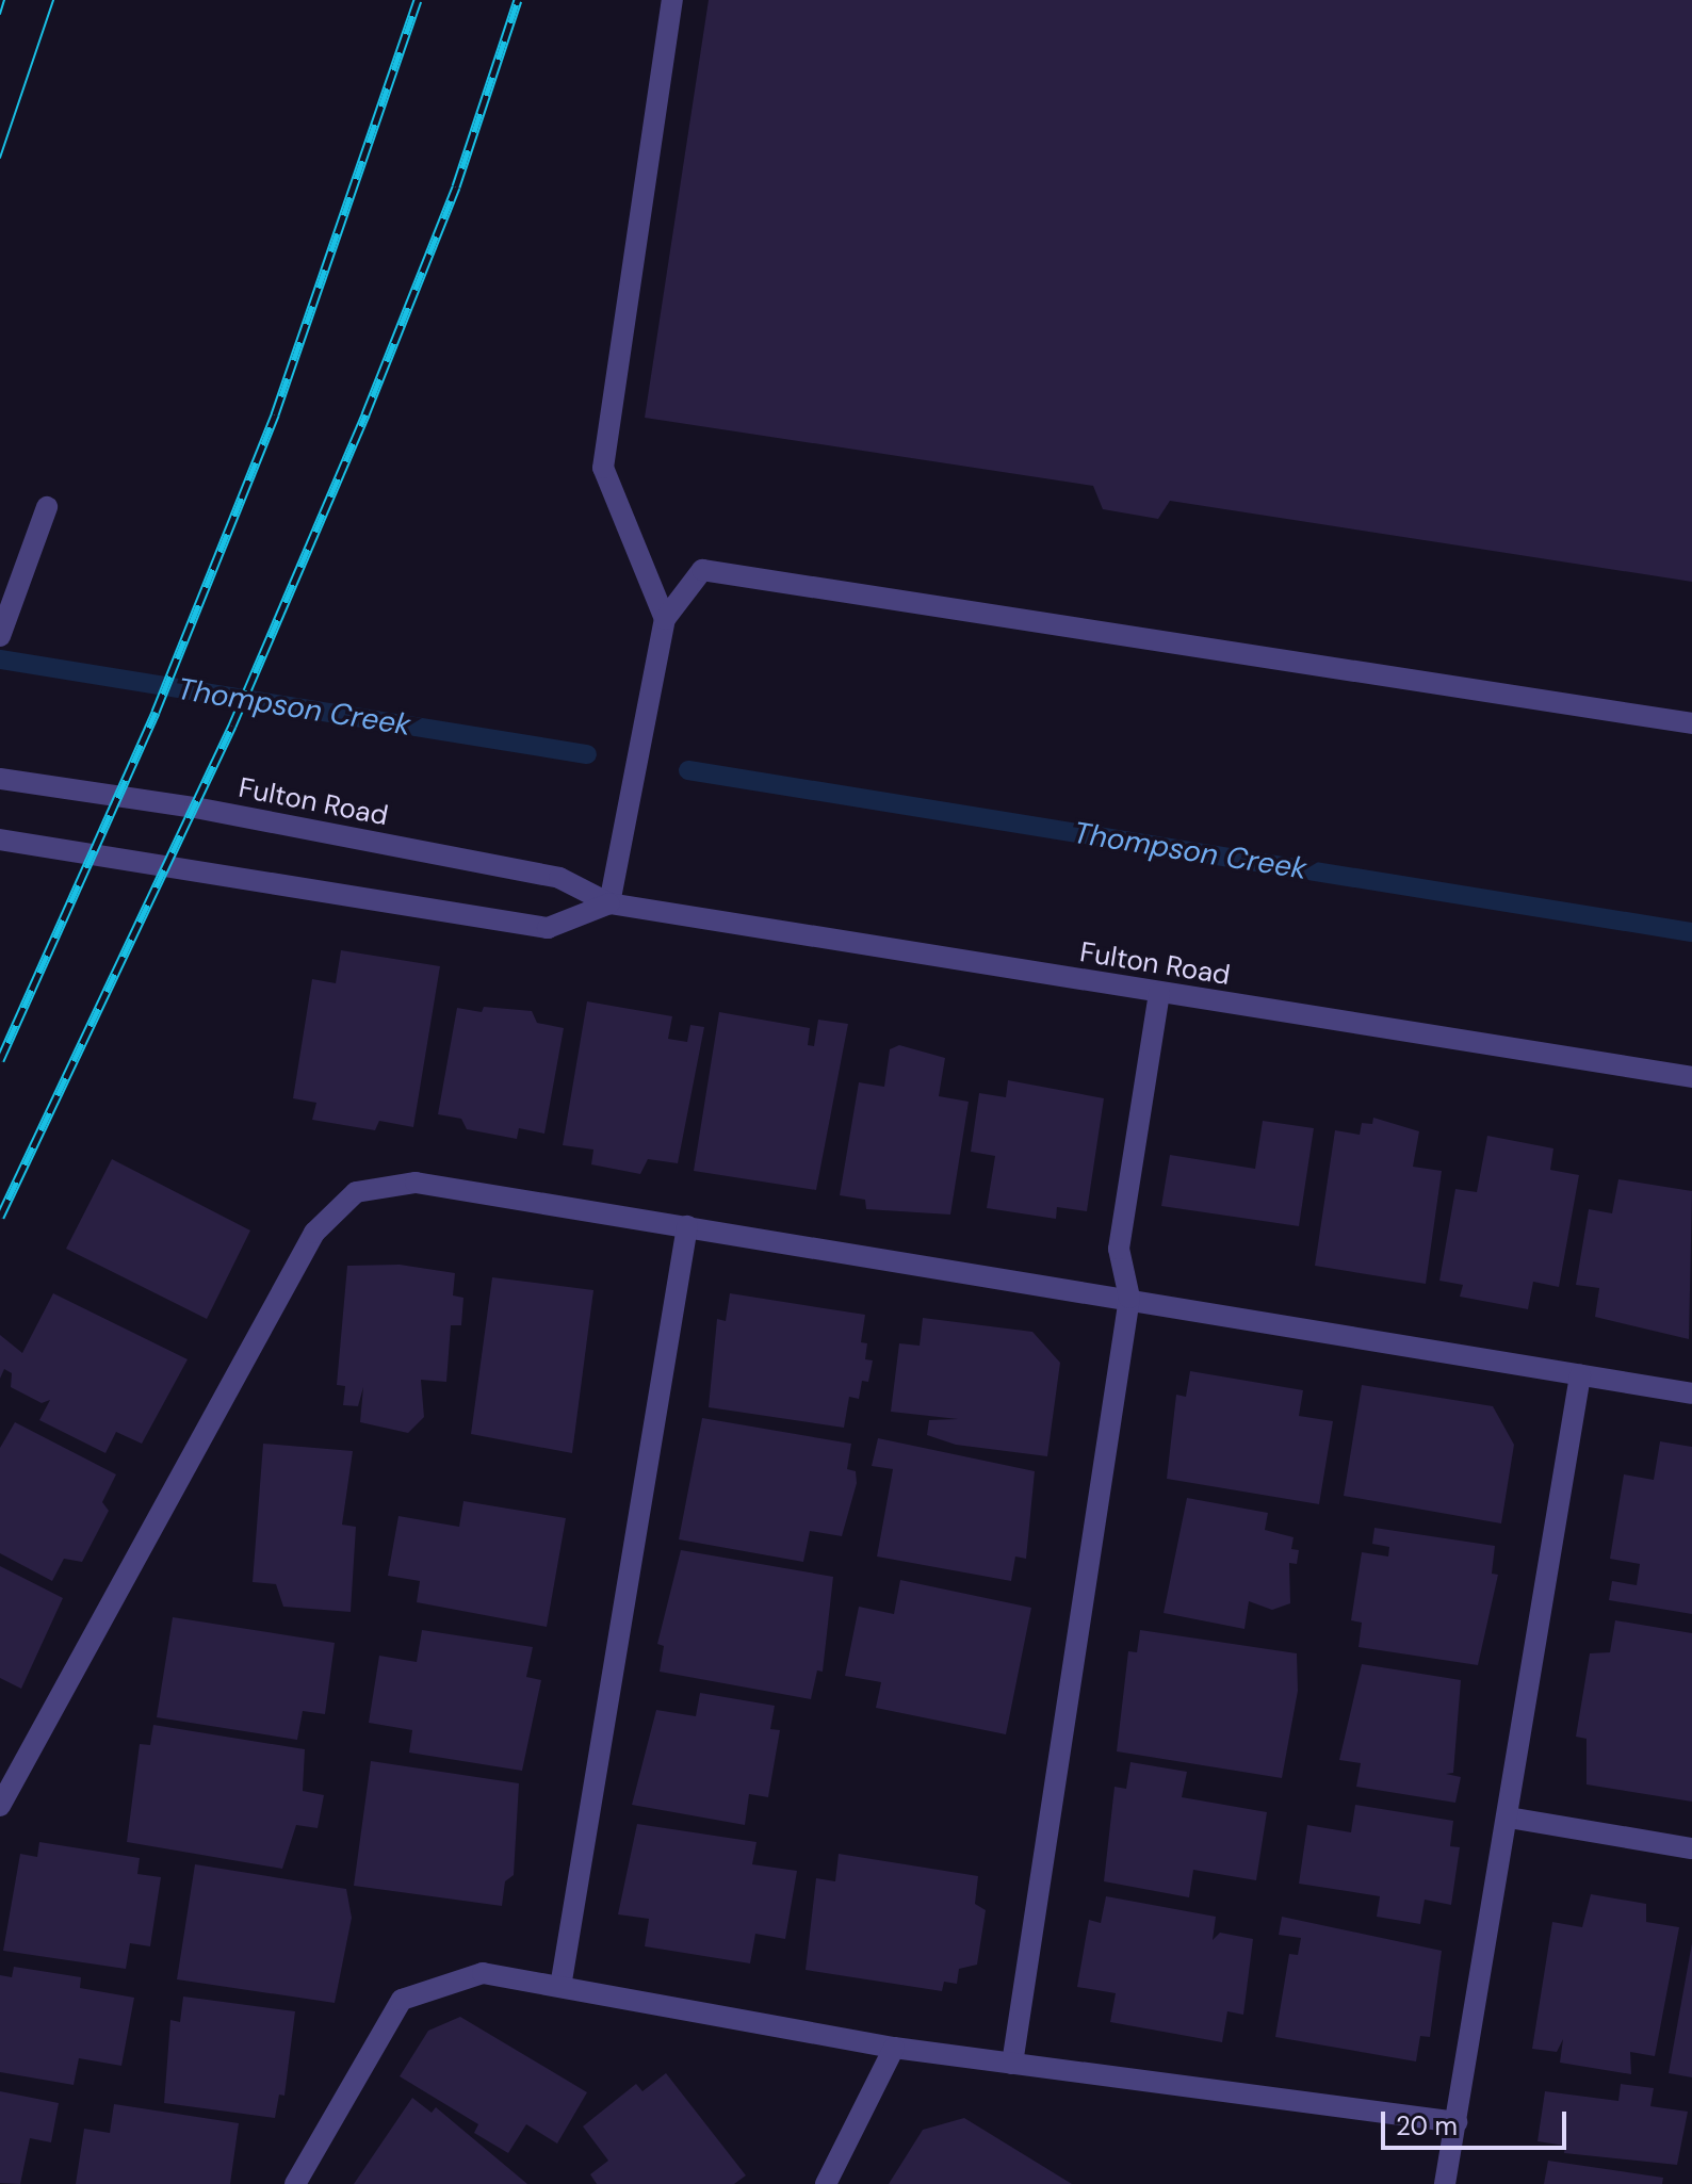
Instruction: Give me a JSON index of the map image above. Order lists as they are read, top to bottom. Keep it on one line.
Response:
{"streets":{"street":["Fulton Road"]},"water":["Thompson Creek"],"scale_bar":"20 m"}
